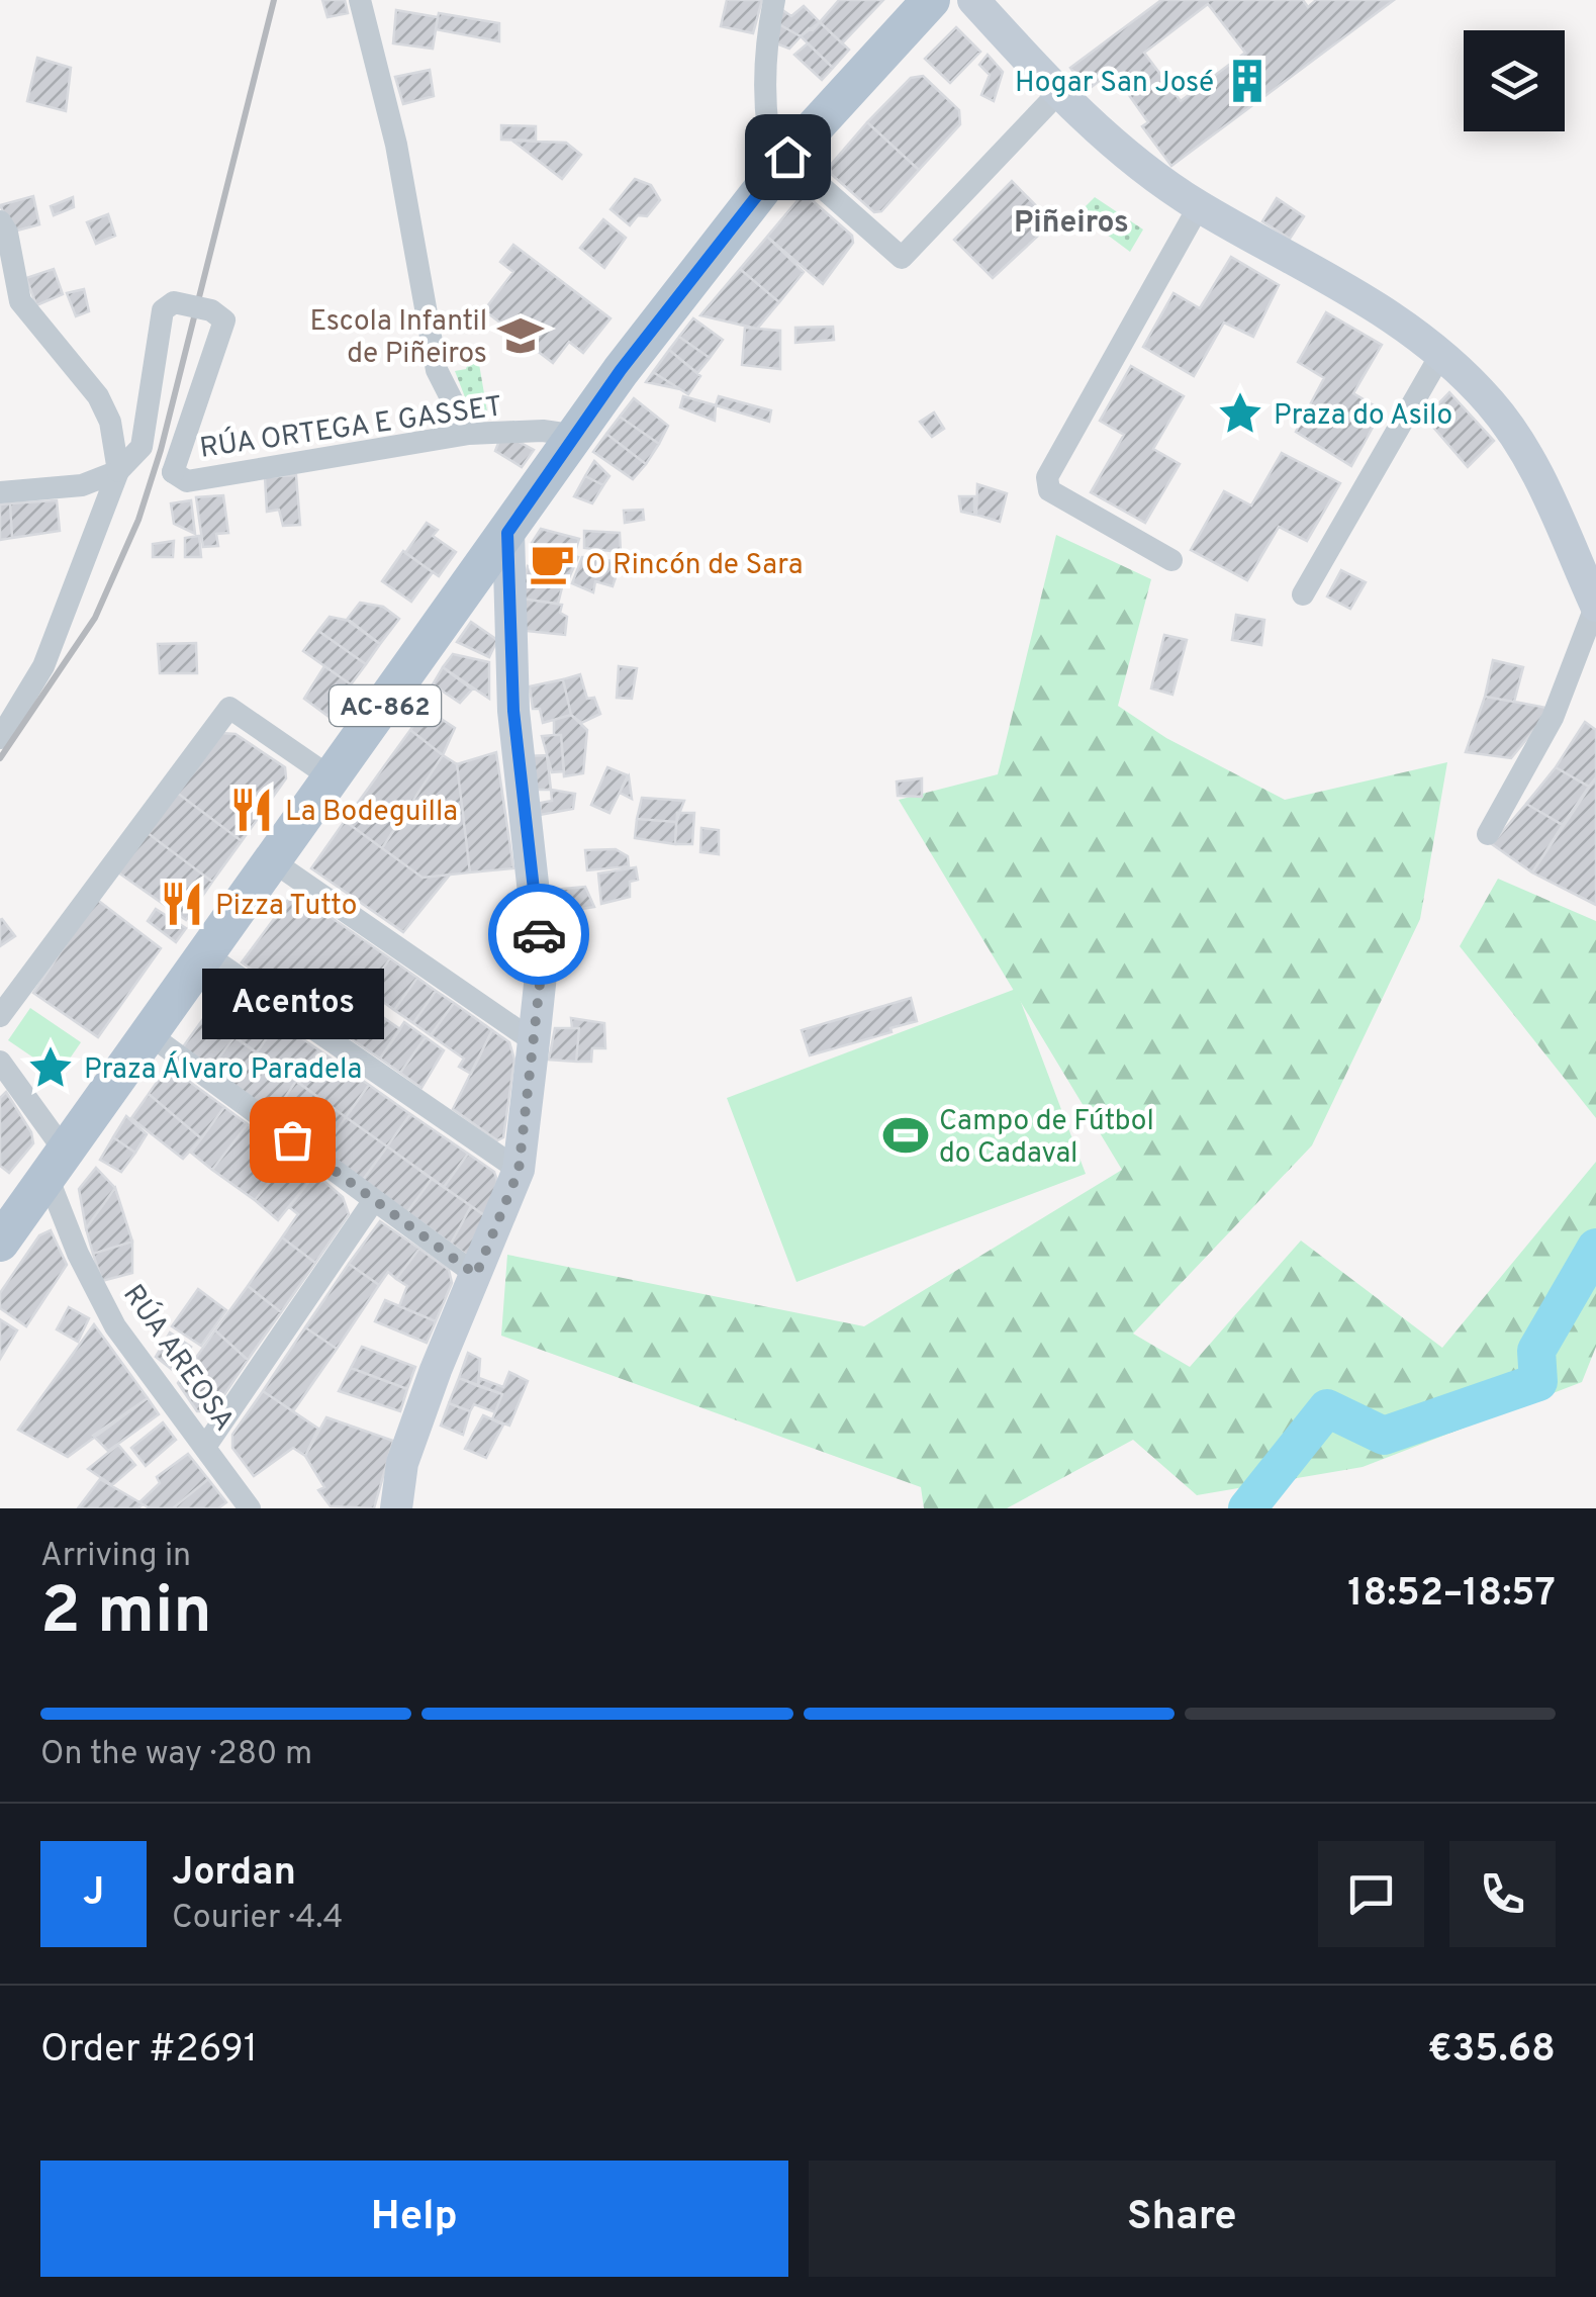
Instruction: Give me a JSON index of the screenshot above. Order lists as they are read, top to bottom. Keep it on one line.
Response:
{"streets":{"main road":["AC-862"],"street":["RÚA ORTEGA E GASSET","RÚA AREOSA"]},"crossings":[["RÚA ORTEGA E GASSET","AC-862"],["AC-862","RÚA AREOSA"]],"districts":["Piñeiros"],"places":{"building":["Hogar San José"],"school or university":["Escola Infantil de Piñeiros"],"place":["Praza do Asilo","Praza Álvaro Paradela"],"cafe":["O Rincón de Sara"],"restaurant":["La Bodeguilla","Pizza Tutto"],"sports":["Campo de Fútbol do Cadaval"],"other":["Acentos"]},"page":{"bubble":"Acentos","heading":["2 min","Arriving in","18:52–18:57"],"panel":["Jordan","Courier · 4.4","Order #2691","€35.68"],"bar":"On the way · 280 m","round":"J","buttons":["Help","Share"]}}
